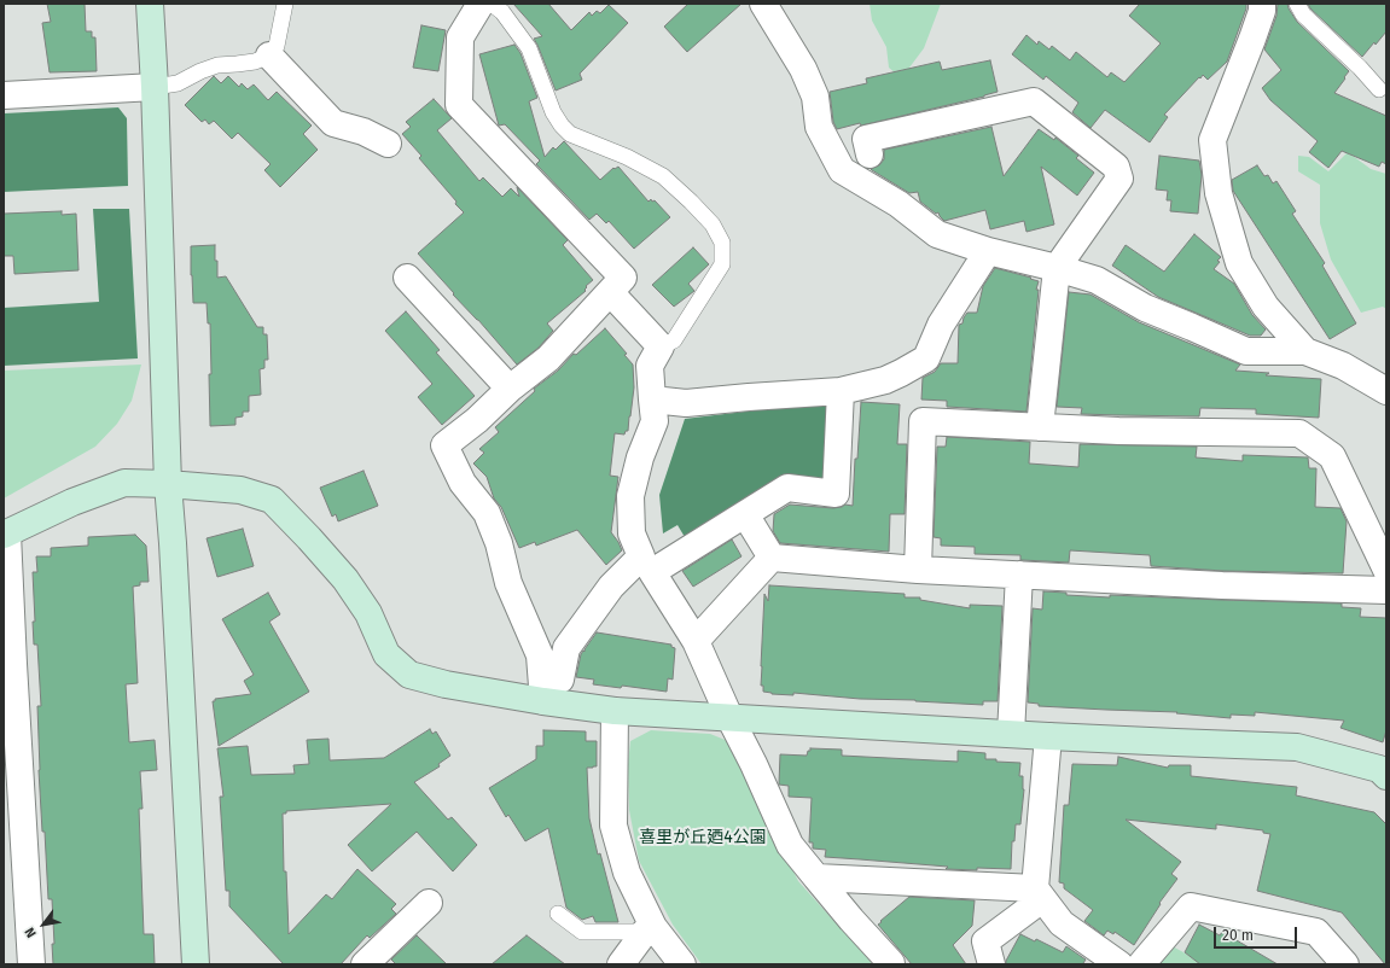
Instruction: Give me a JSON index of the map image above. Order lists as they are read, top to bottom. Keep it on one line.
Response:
{"parks":["喜里が丘廼4公園"],"scale_bar":"20 m","north":"bottom left"}
